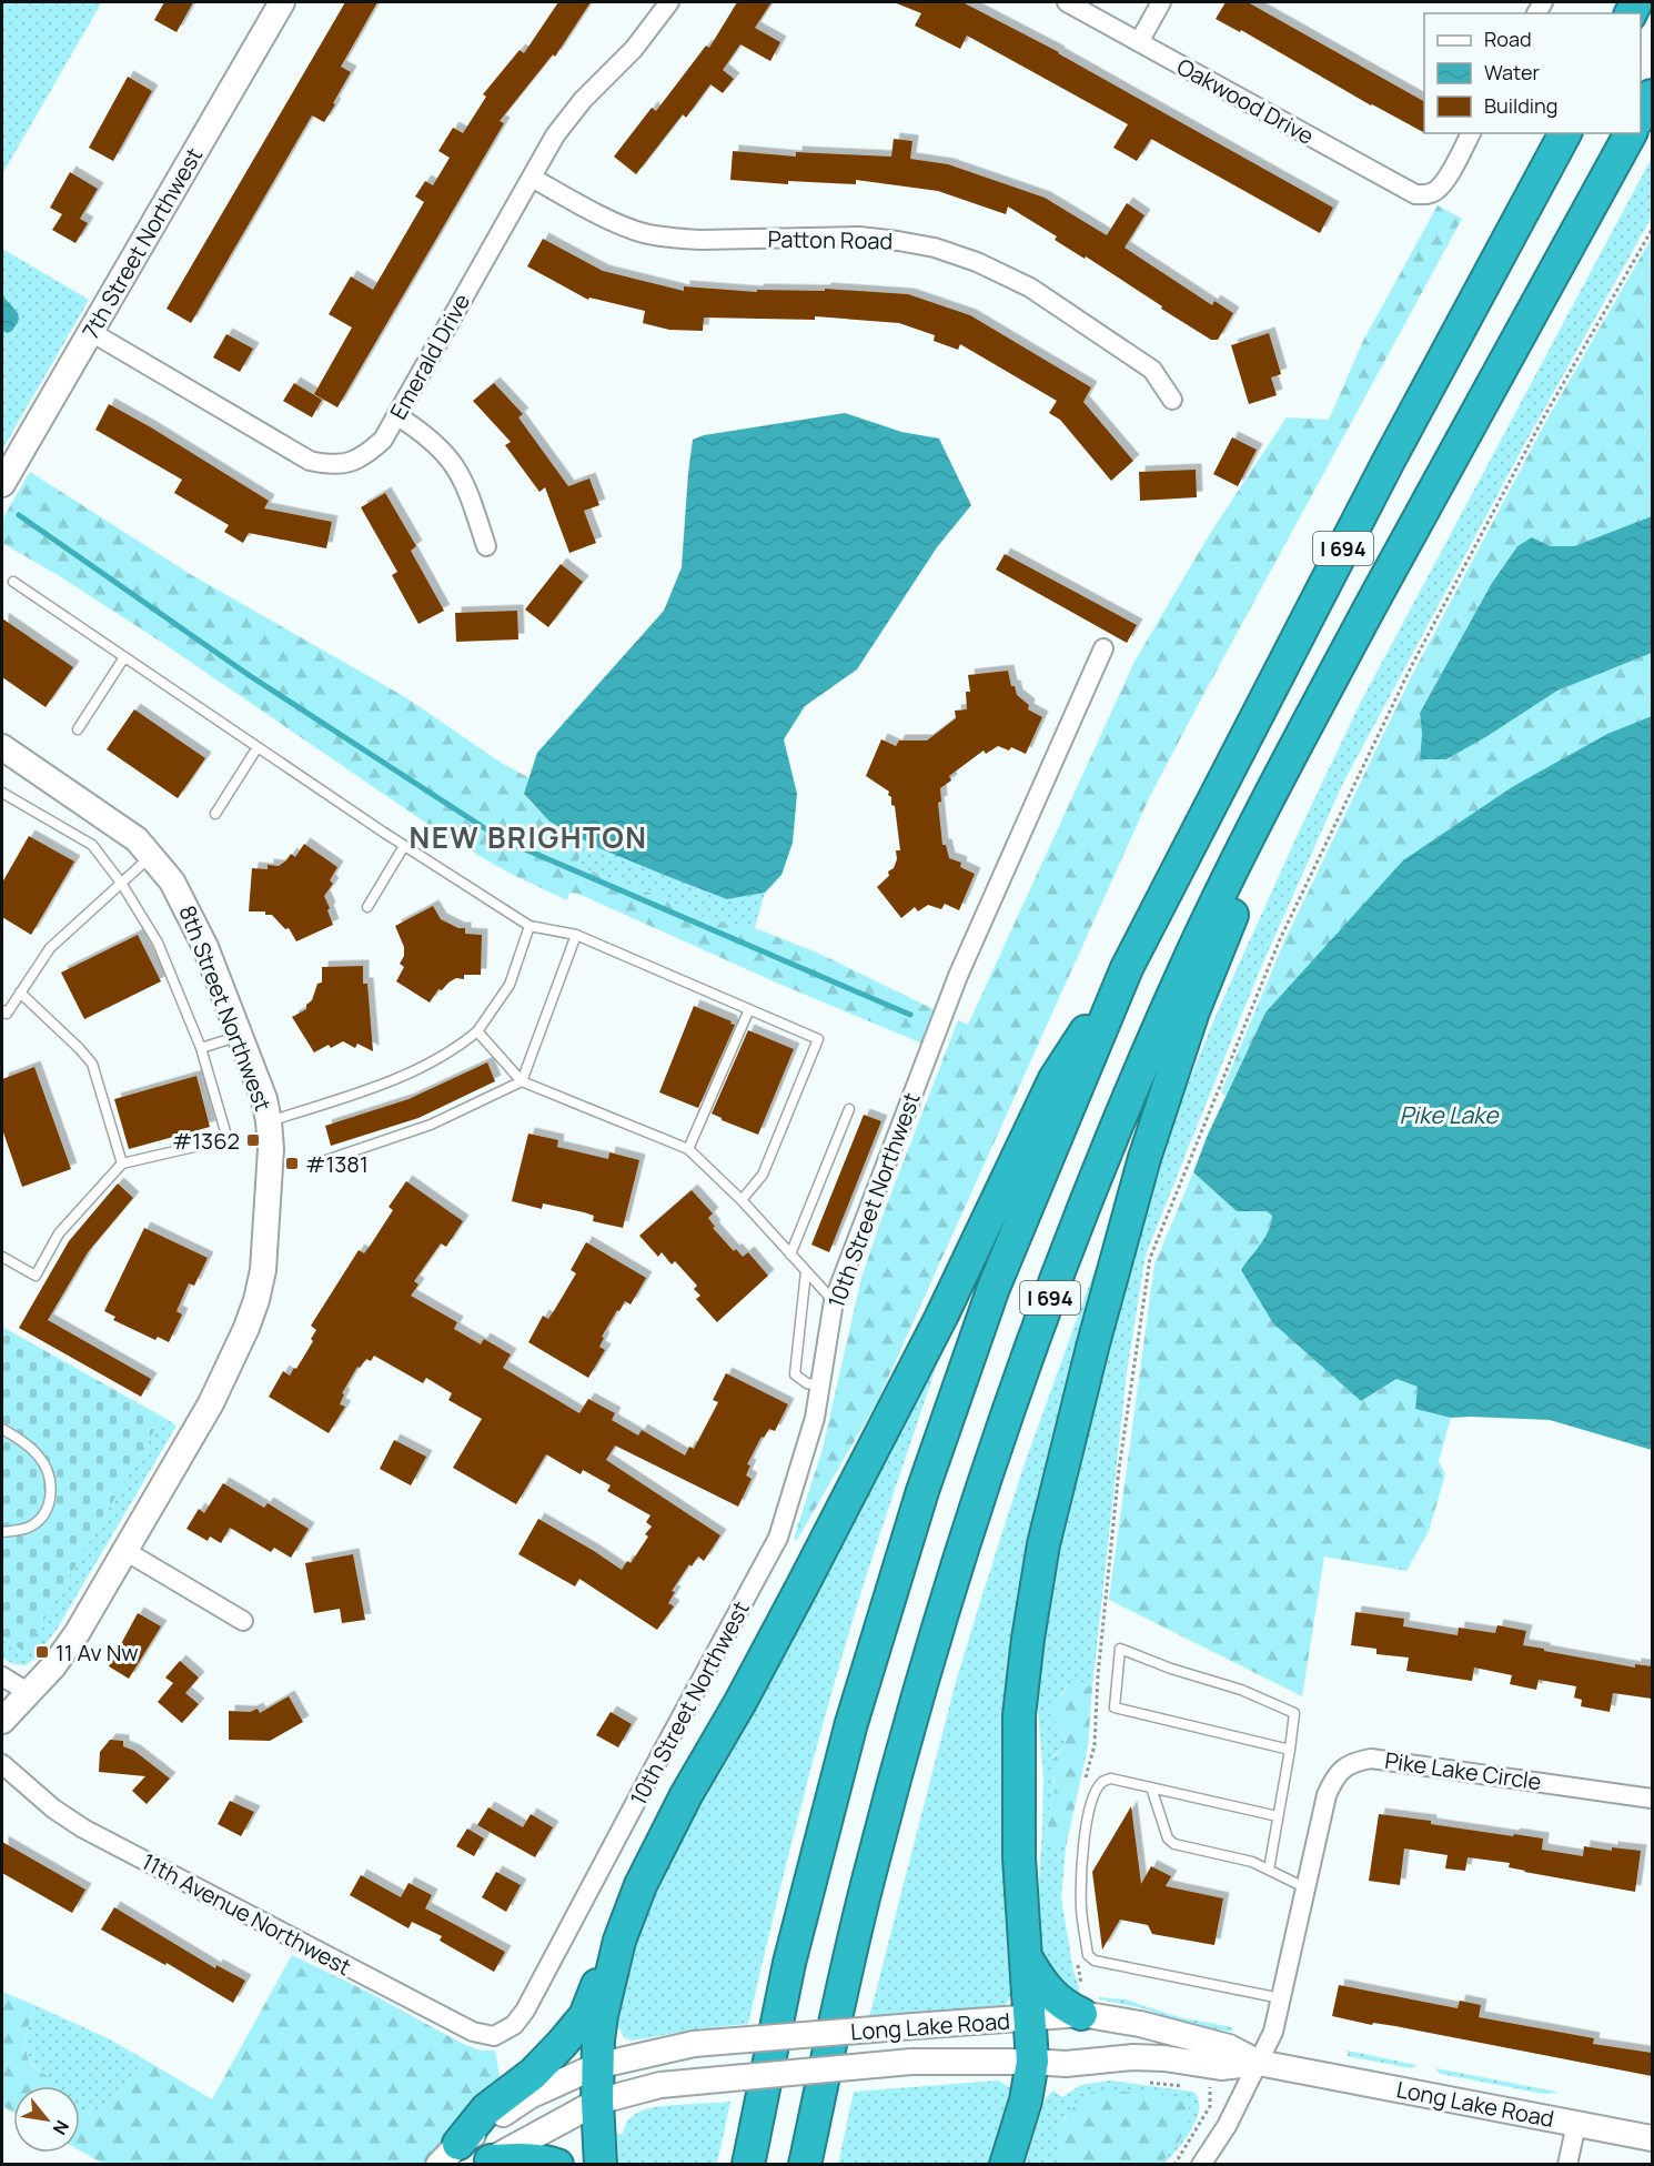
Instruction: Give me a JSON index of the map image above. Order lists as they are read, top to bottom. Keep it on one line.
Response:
{"streets":{"highway":["I 694"],"street":["Oakwood Drive","Patton Road","7th Street Northwest","Emerald Drive","8th Street Northwest","10th Street Northwest","Pike Lake Circle","11th Avenue Northwest","Long Lake Road"]},"crossings":[["Patton Road","Emerald Drive"],["7th Street Northwest","Emerald Drive"],["10th Street Northwest","11th Avenue Northwest"],["Pike Lake Circle","Long Lake Road"]],"districts":["NEW BRIGHTON"],"water":["Pike Lake"],"places":{"transit":["#1362","#1381","11 Av Nw"]},"legend":["Road","Water","Building"],"north":"bottom right"}
